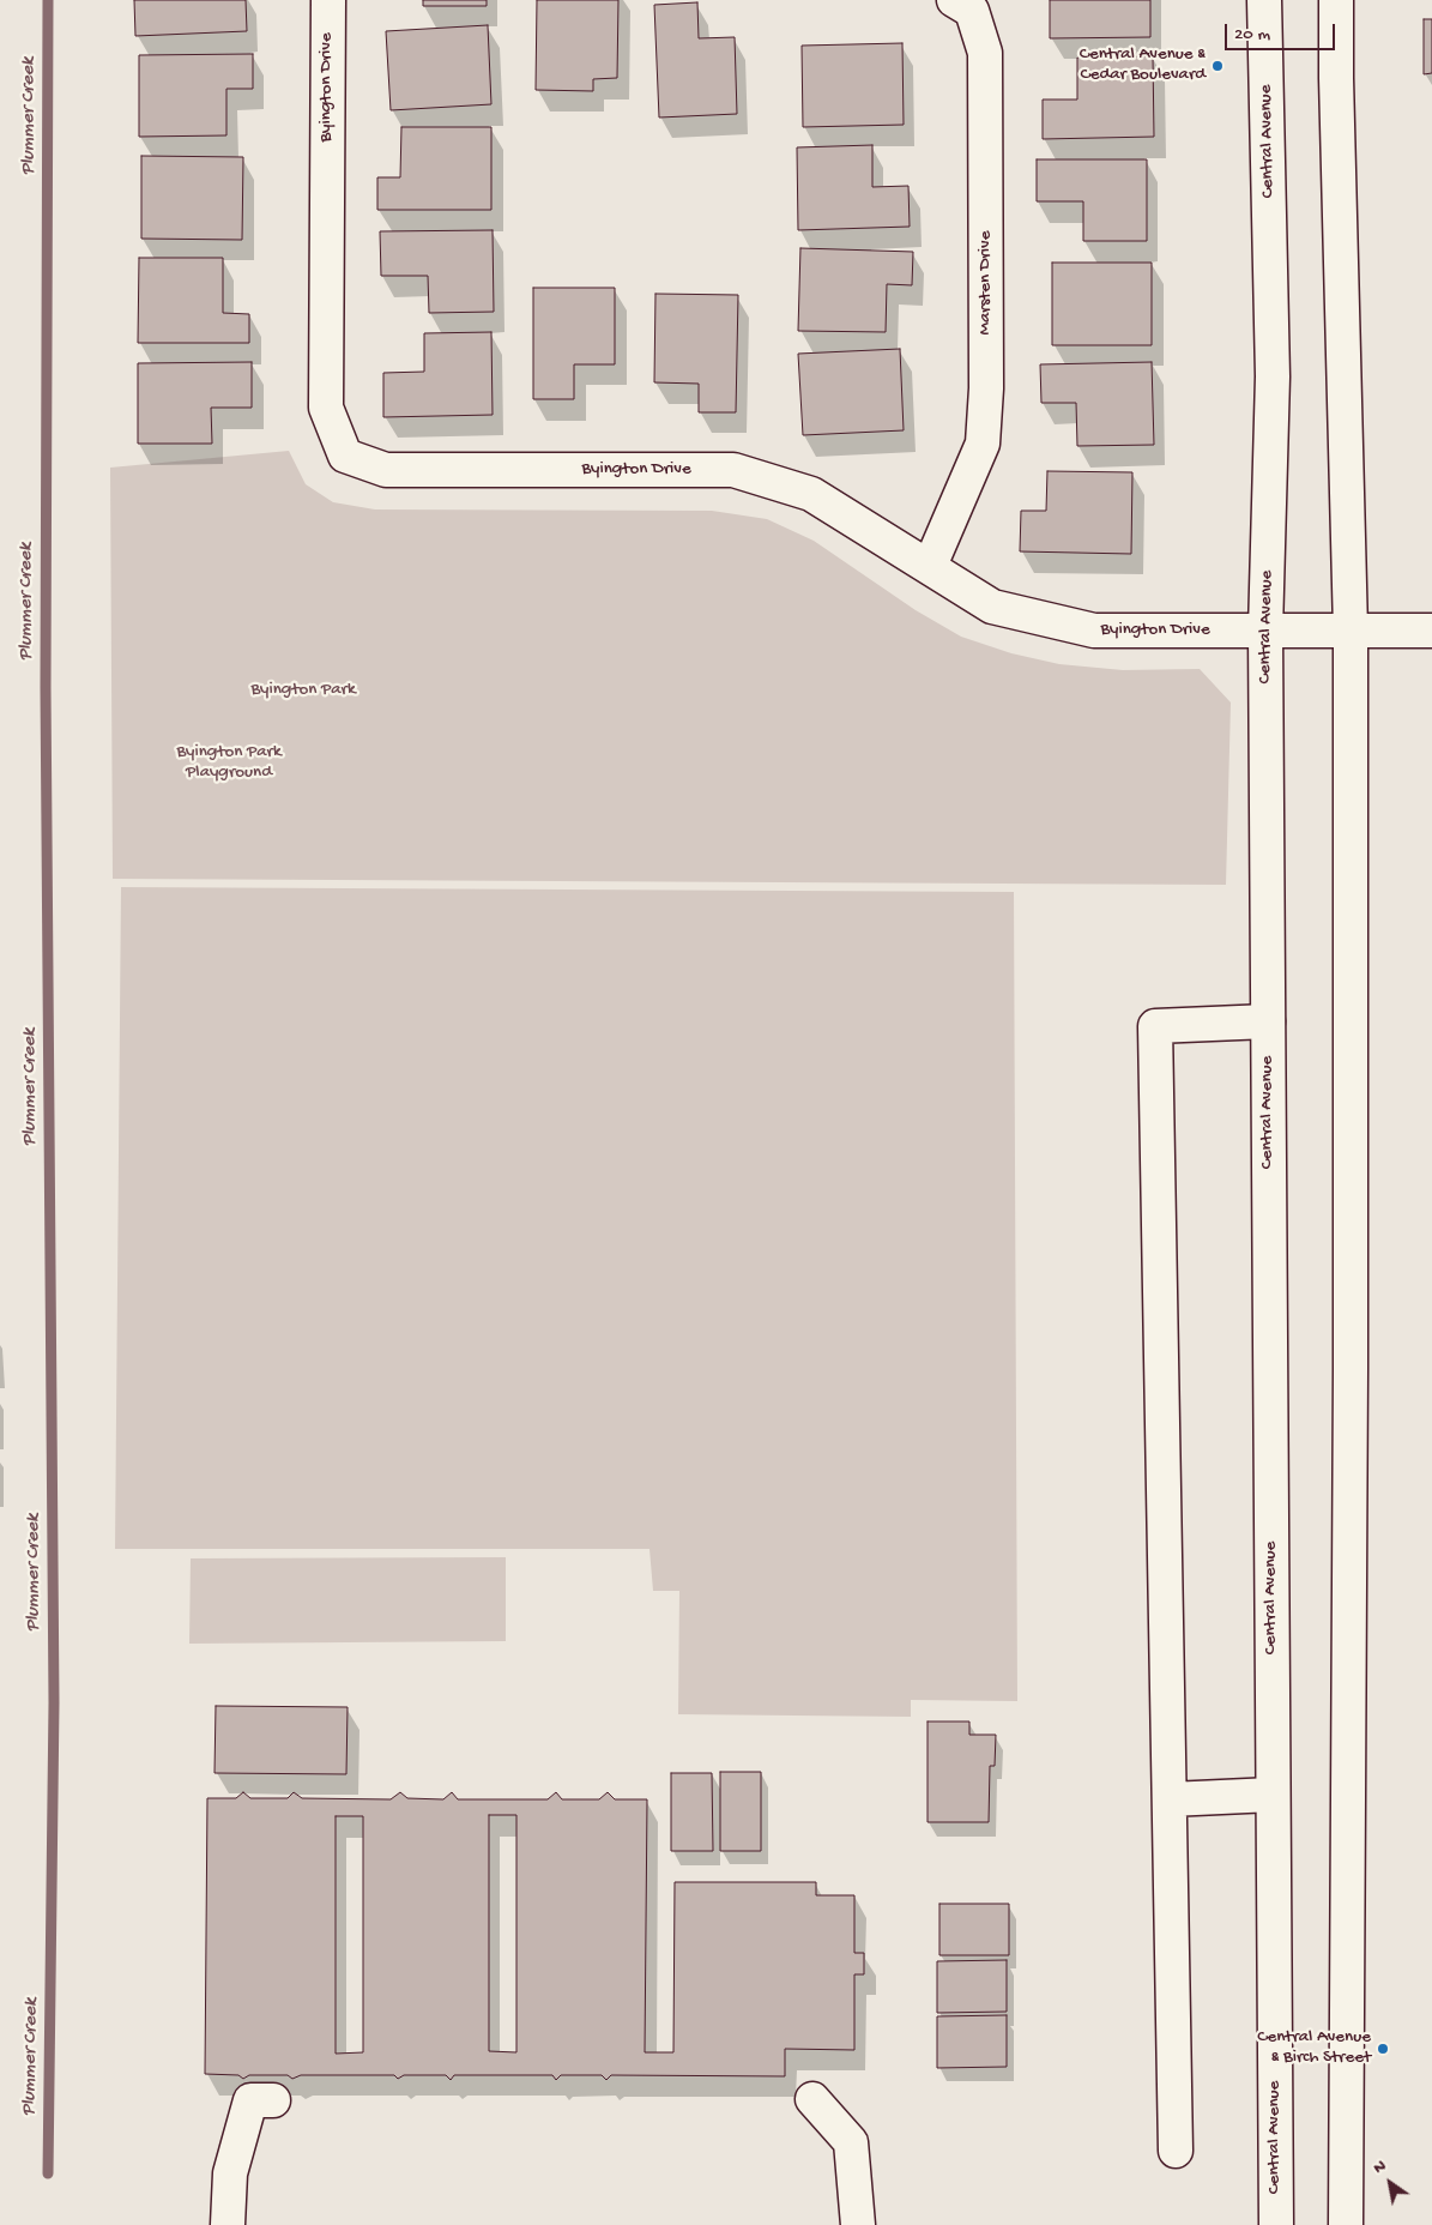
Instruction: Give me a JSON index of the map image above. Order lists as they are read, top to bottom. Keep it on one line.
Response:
{"streets":{"main road":["Byington Drive","Central Avenue","Marsten Drive"]},"crossings":[["Byington Drive","Central Avenue"],["Byington Drive","Marsten Drive"]],"water":["Plummer Creek"],"parks":["Byington Park","Byington Park Playground"],"places":["Central Avenue & Cedar Boulevard","Central Avenue & Birch Street"],"scale_bar":"20 m","north":"top left"}
